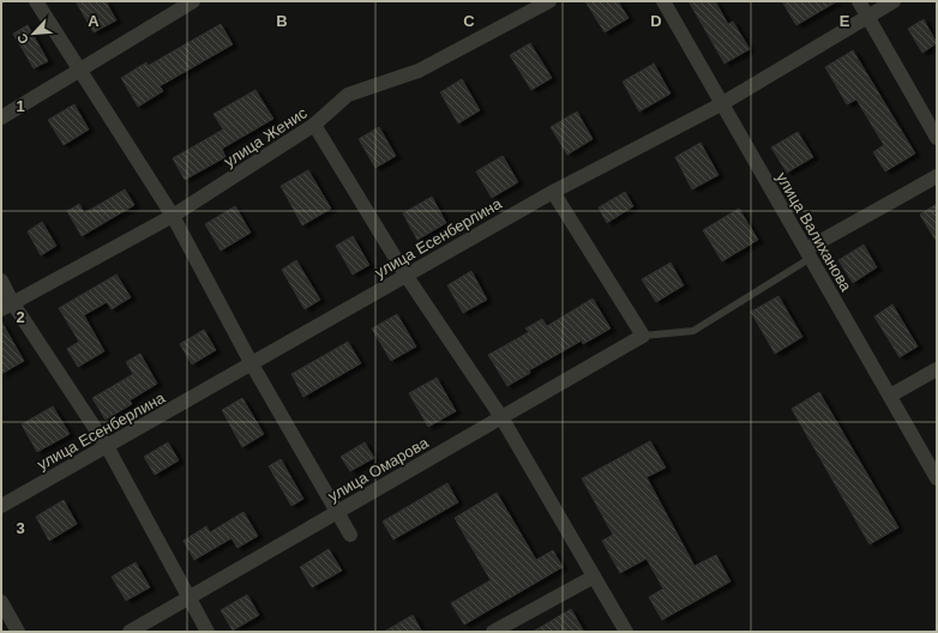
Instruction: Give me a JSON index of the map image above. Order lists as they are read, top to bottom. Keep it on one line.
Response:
{"streets":{"street":["улица Женис","улица Валиханова","улица Есенберлина","улица Омарова"]},"crossings":[["улица Валиханова","улица Есенберлина"]],"north":"bottom left","grid":{"columns":["A","B","C","D","E"],"rows":["1","2","3"]}}
